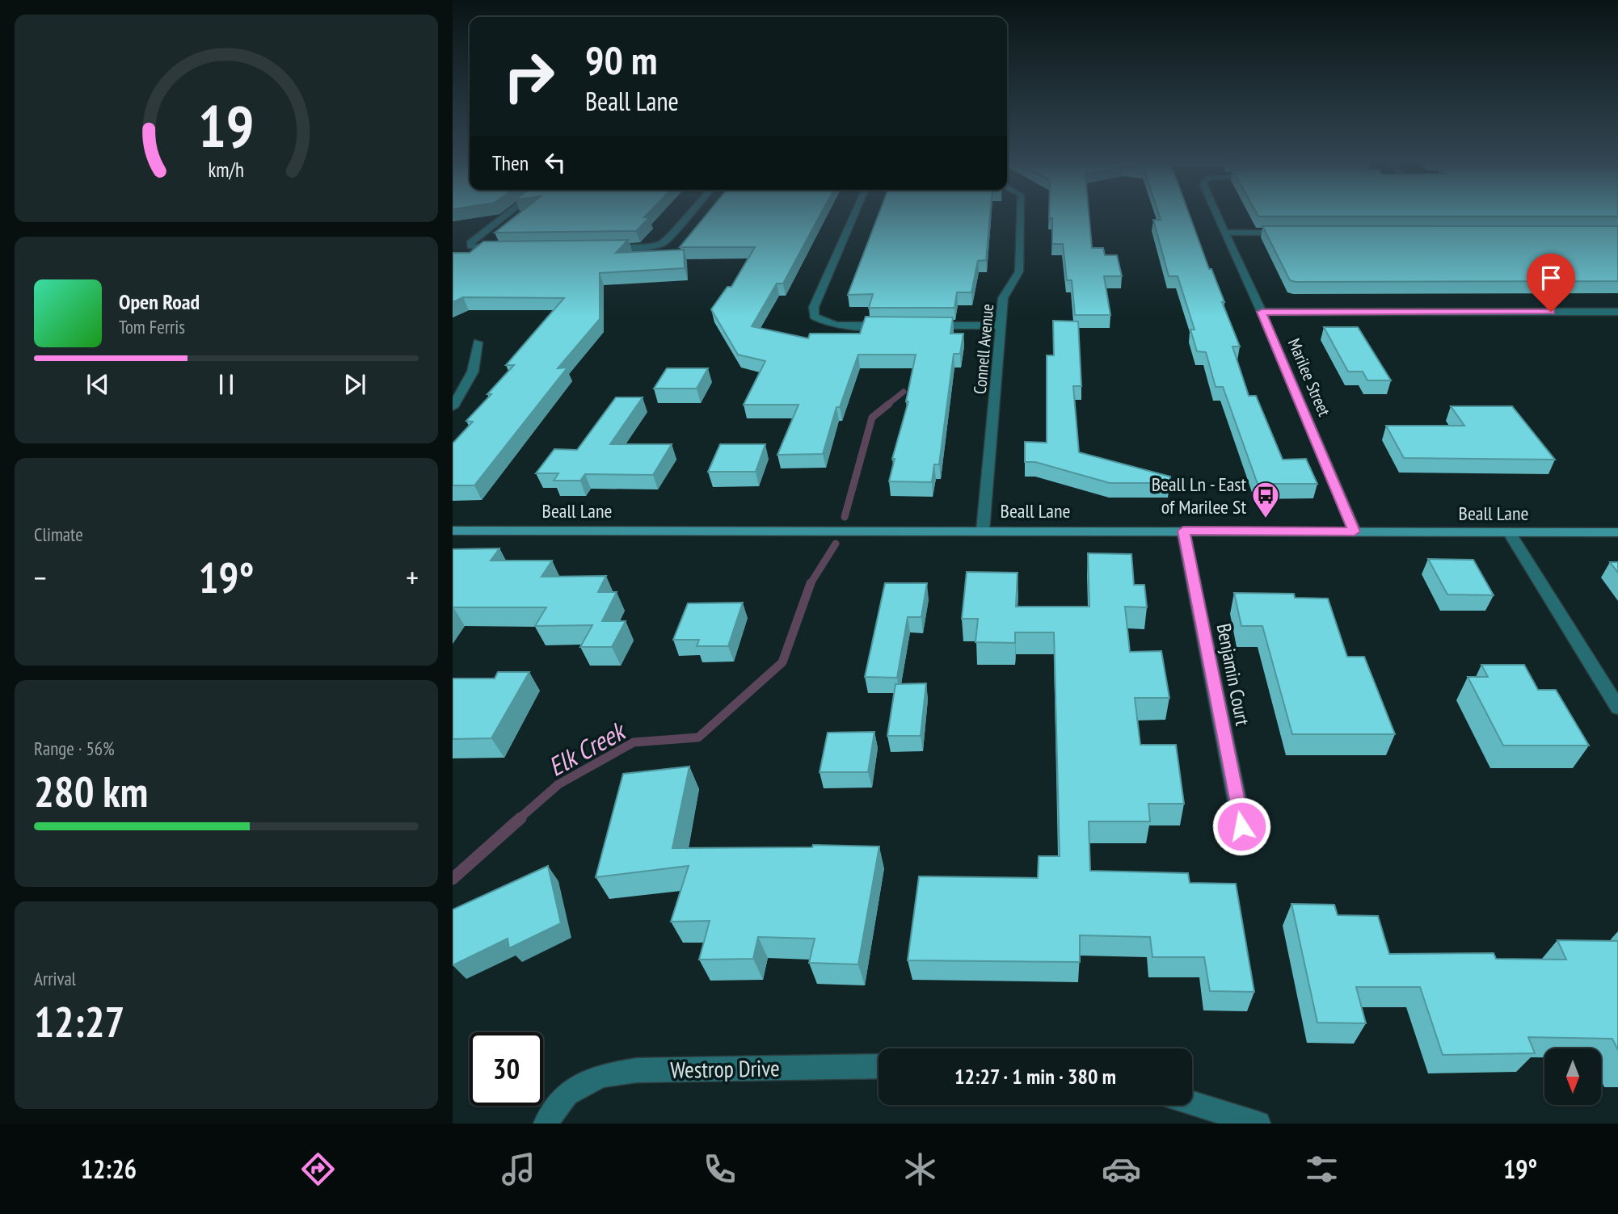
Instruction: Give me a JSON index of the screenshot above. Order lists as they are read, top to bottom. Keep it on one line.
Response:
{"streets":{"street":["Connell Avenue","Marilee Street","Beall Lane","Benjamin Court","Westrop Drive"]},"crossings":[["Connell Avenue","Beall Lane"],["Marilee Street","Beall Lane"],["Beall Lane","Benjamin Court"]],"water":["Elk Creek"],"places":{"bus stop":["Beall Ln - East of Marilee St"]},"north":"bottom","page":{"turn":["90 m","Beall Lane"],"then":"Then","song":["Open Road","Tom Ferris"],"tile":["Climate",["Range · 56%","280 km"],["Arrival","12:27"]],"heat":["−","19°","+"],"limit":"30","trip":"12:27 · 1 min · 380 m","tabs":["12:26","19°"],"gauge":["19","km/h"]}}
